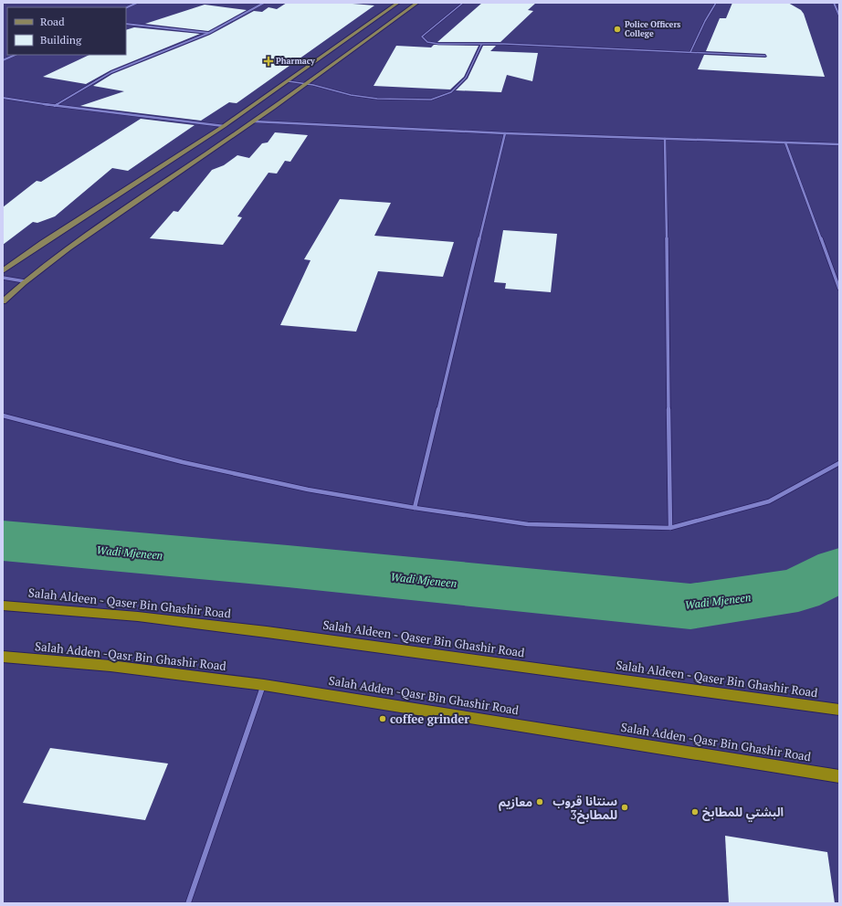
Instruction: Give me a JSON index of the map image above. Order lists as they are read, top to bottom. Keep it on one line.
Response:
{"streets":{"highway":["Salah Aldeen - Qaser Bin Ghashir Road","Salah Adden -Qasr Bin Ghashir Road"]},"water":["Wadi Mjeneen"],"places":{"other":["Police Officers College","coffee grinder","معازيم","سنتانا قروب 3للمطابخ","البشتي للمطابخ"],"health":["Pharmacy"]},"legend":["Road","Building"]}
